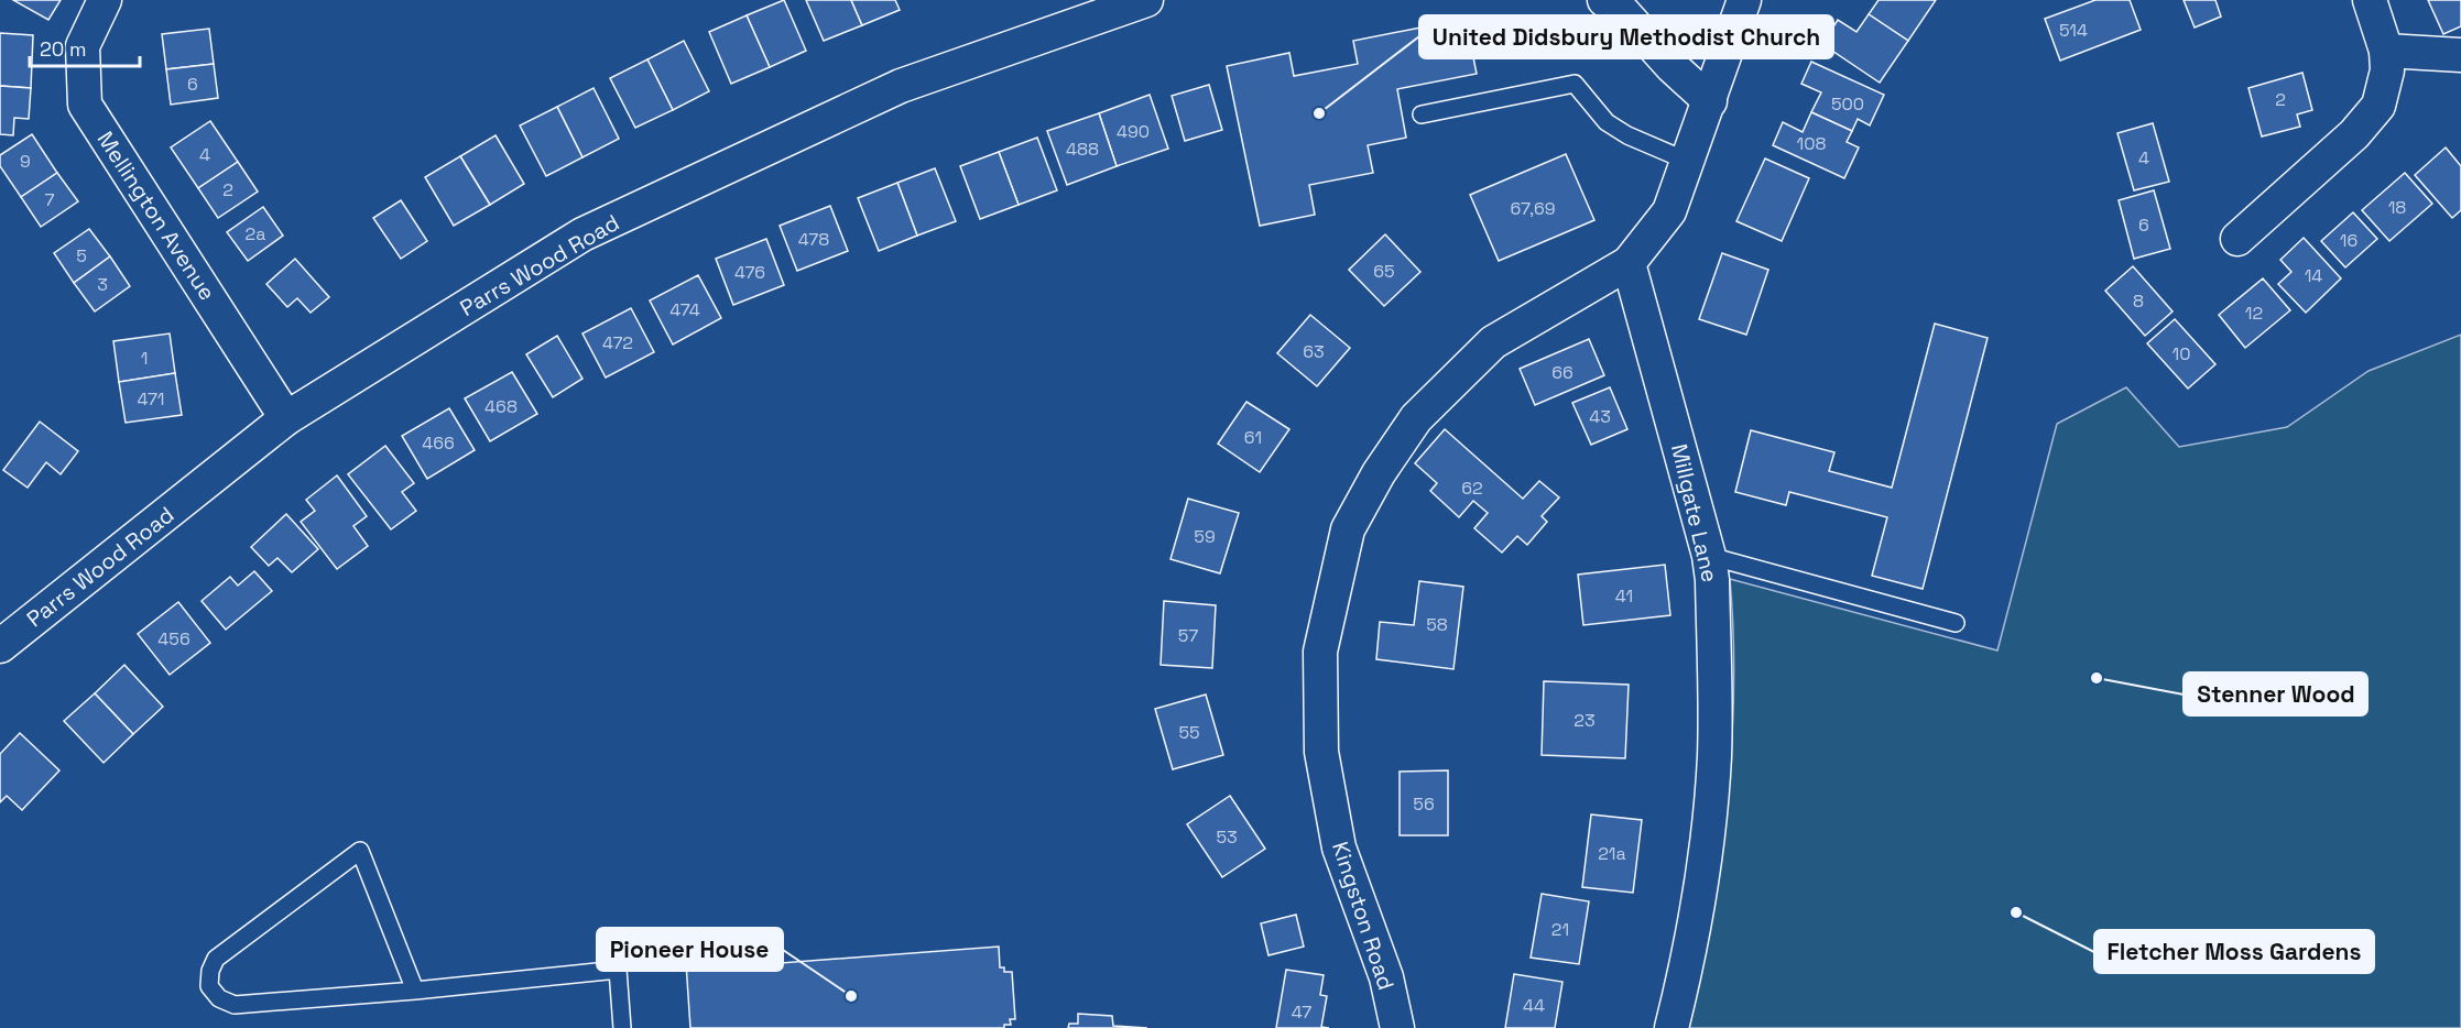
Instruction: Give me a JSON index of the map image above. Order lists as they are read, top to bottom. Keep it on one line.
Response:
{"streets":{"street":["Mellington Avenue","Parrs Wood Road","Millgate Lane","Kingston Road"]},"crossings":[["Mellington Avenue","Parrs Wood Road"],["Millgate Lane","Kingston Road"]],"places":["United Didsbury Methodist Church","Stenner Wood","Fletcher Moss Gardens","Pioneer House"],"house_numbers":["514","6","2","500","490","108","488","4","4","9","2","7","18","67,69","6","2a","478","16","5","65","476","14","3","8","474","12","472","63","10","1","66","471","468","43","61","466","62","59","41","58","57","456","23","55","56","53","21a","21","44","47"],"scale_bar":"20 m"}
